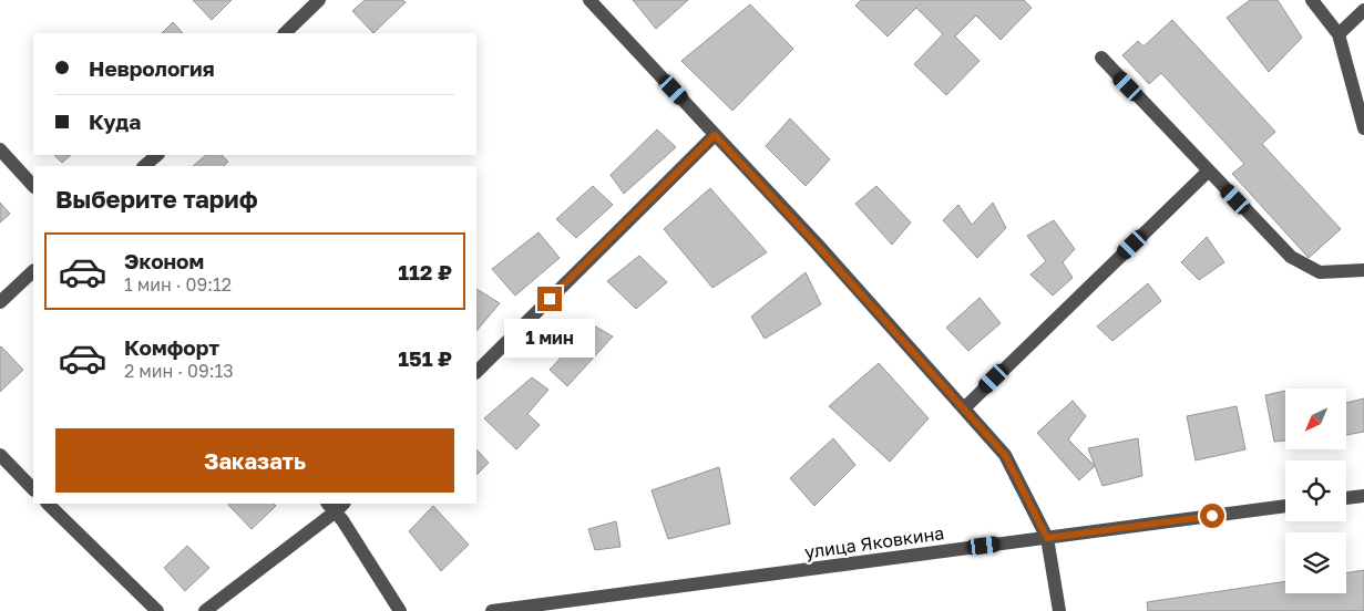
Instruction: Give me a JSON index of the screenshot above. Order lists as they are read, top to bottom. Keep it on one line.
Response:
{"streets":{"street":["улица Яковкина"]},"north":"bottom left","page":{"banner":["Неврология","Куда"],"heading":"Выберите тариф","list":[{"name":"Эконом","note":"1 мин · 09:12","value":"112 ₽"},{"name":"Комфорт","note":"2 мин · 09:13","value":"151 ₽"}],"bubble":"1 мин","buttons":"Заказать"}}
